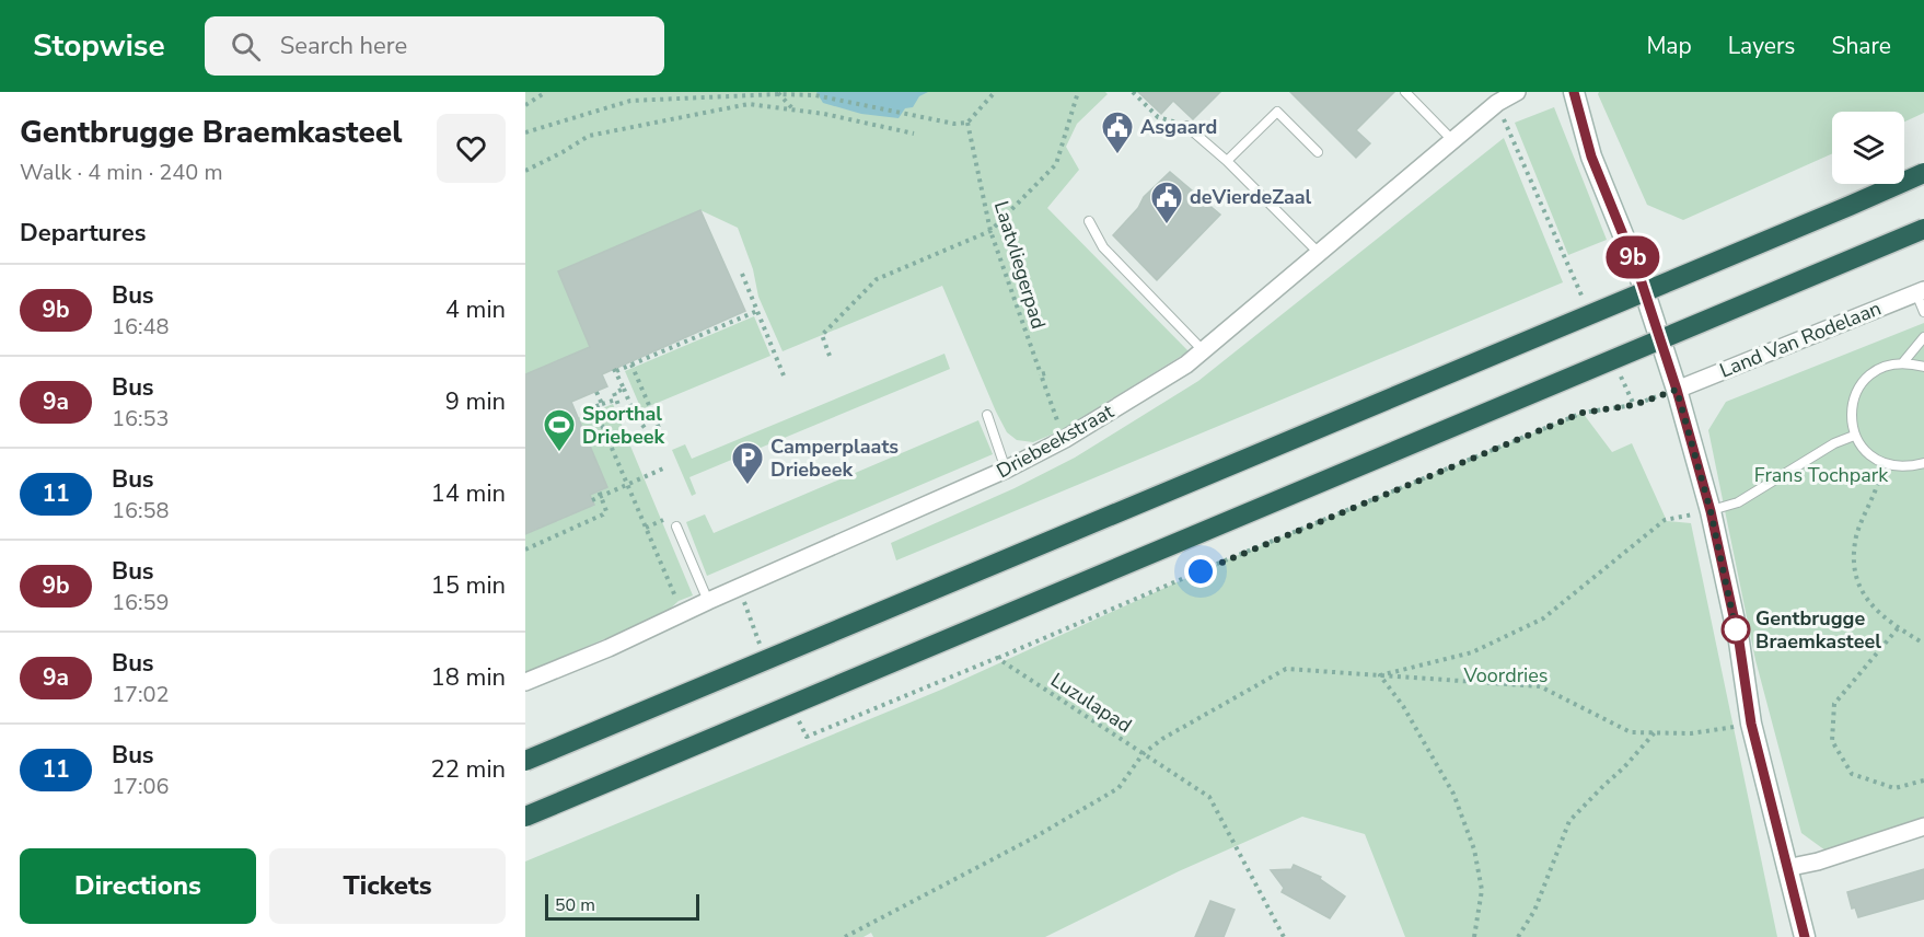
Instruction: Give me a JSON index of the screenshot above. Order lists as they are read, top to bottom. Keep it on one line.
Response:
{"streets":{"street":["Land Van Rodelaan","Driebeekstraat"],"path":["Laatvliegerpad","Luzulapad"]},"crossings":[["Laatvliegerpad","Driebeekstraat"]],"parks":["Frans Tochpark","Voordries"],"places":{"public building":["Asgaard","deVierdeZaal"],"sports":["Sporthal Driebeek"],"parking":["Camperplaats Driebeek"],"other":["Gentbrugge Braemkasteel"]},"lines":["bus line 9b"],"scale_bar":"50 m","page":{"header":"Stopwise","search":"Search here","nav":["Map","Layers","Share"],"heading":[["Gentbrugge Braemkasteel","Walk · 4 min · 240 m"],"Departures"],"on_map":"9b","list":[{"mark":"9b","name":"Bus","note":"16:48","value":"4 min"},{"mark":"9a","name":"Bus","note":"16:53","value":"9 min"},{"mark":"11","name":"Bus","note":"16:58","value":"14 min"},{"mark":"9b","name":"Bus","note":"16:59","value":"15 min"},{"mark":"9a","name":"Bus","note":"17:02","value":"18 min"},{"mark":"11","name":"Bus","note":"17:06","value":"22 min"}],"buttons":["Directions","Tickets"],"scale":"50 m"}}
